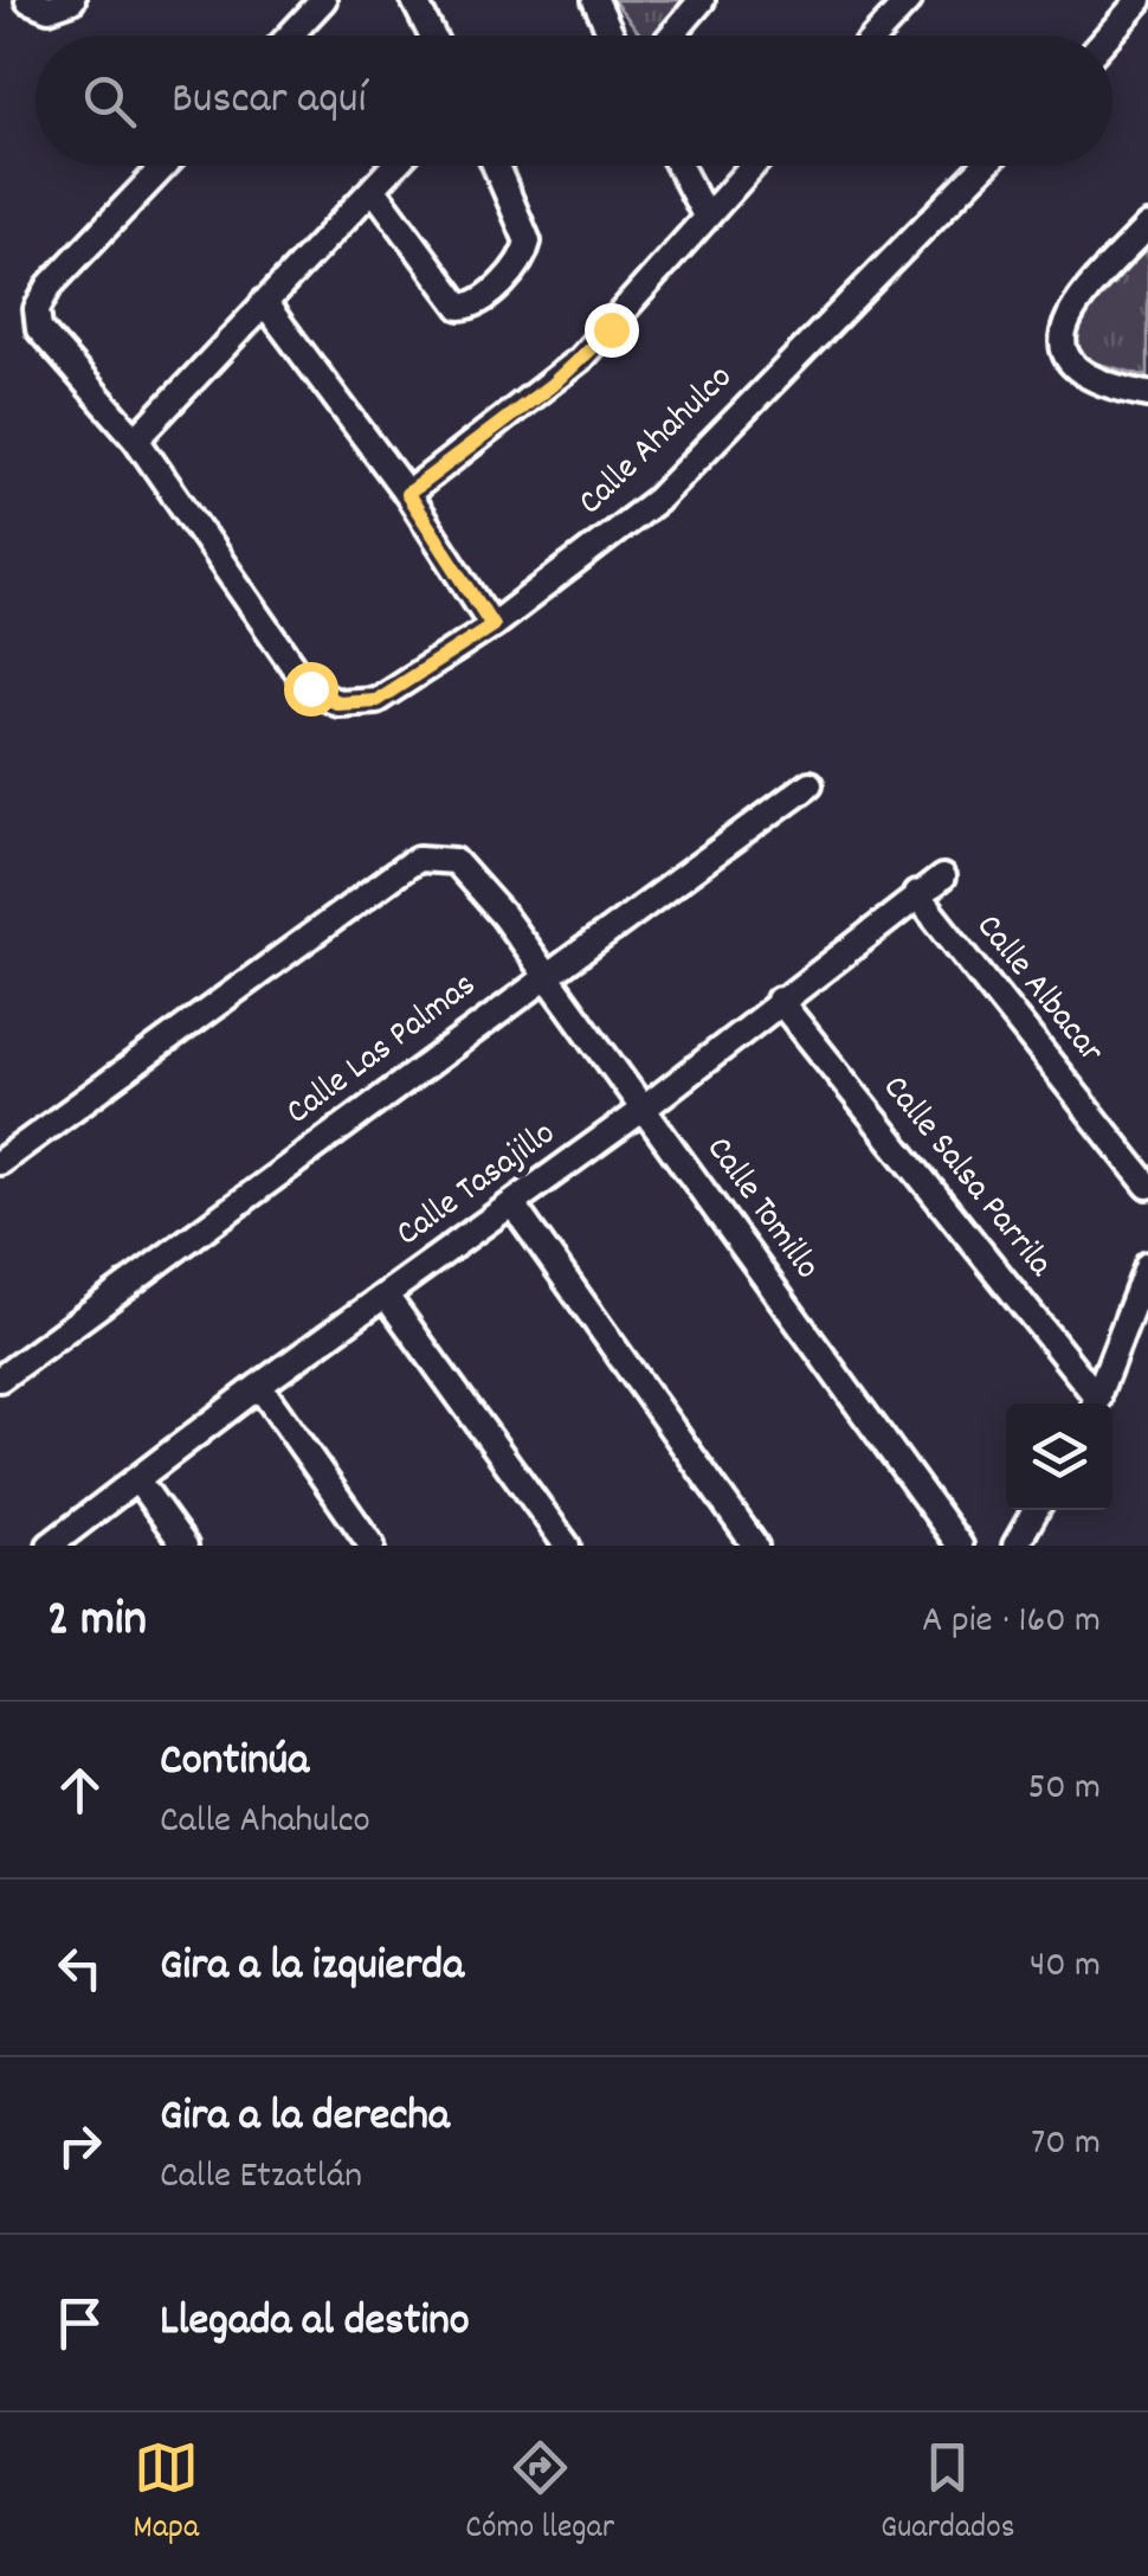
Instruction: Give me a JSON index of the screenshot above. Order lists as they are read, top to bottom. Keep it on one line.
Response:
{"streets":{"street":["Calle Ahahulco","Calle Albacar","Calle Las Palmas","Calle Salsa Parrila","Calle Tasajillo","Calle Tomillo"]},"crossings":[["Calle Albacar","Calle Tasajillo"],["Calle Las Palmas","Calle Tomillo"],["Calle Salsa Parrila","Calle Tasajillo"],["Calle Tasajillo","Calle Tomillo"]],"page":{"search":"Buscar aquí","heading":["2 min","A pie · 160 m"],"list":[["Continúa","Calle Ahahulco","50 m"],["Gira a la izquierda","40 m"],["Gira a la derecha","Calle Etzatlán","70 m"],"Llegada al destino"],"nav":["Mapa","Cómo llegar","Guardados"]}}
